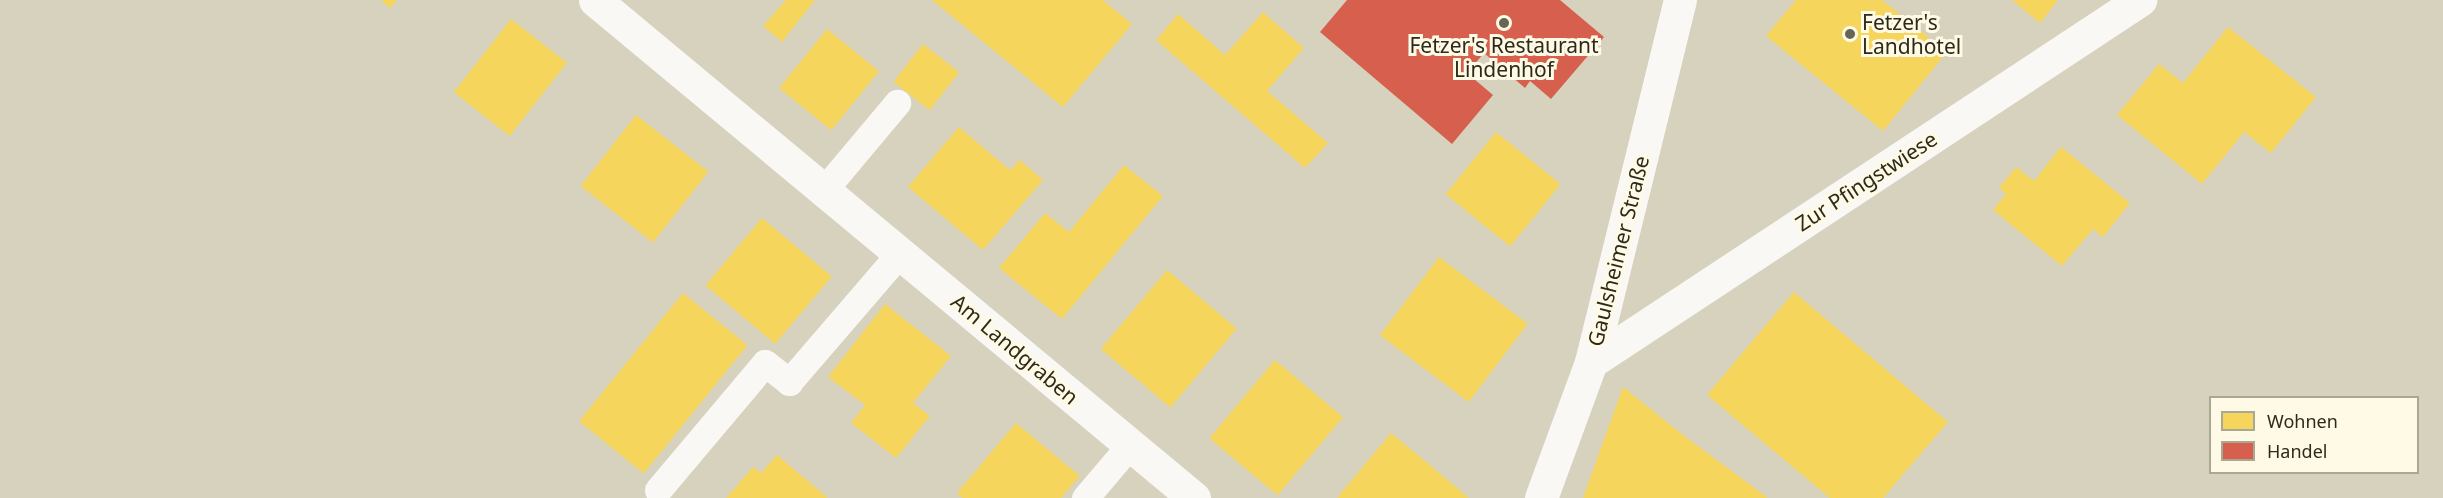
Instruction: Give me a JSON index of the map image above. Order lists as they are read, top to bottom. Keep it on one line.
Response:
{"streets":{"street":["Zur Pfingstwiese","Gaulsheimer Straße","Am Landgraben"]},"crossings":[["Zur Pfingstwiese","Gaulsheimer Straße"]],"places":["Fetzer's Restaurant Lindenhof","Fetzer's Landhotel"],"legend":["Wohnen","Handel"]}
